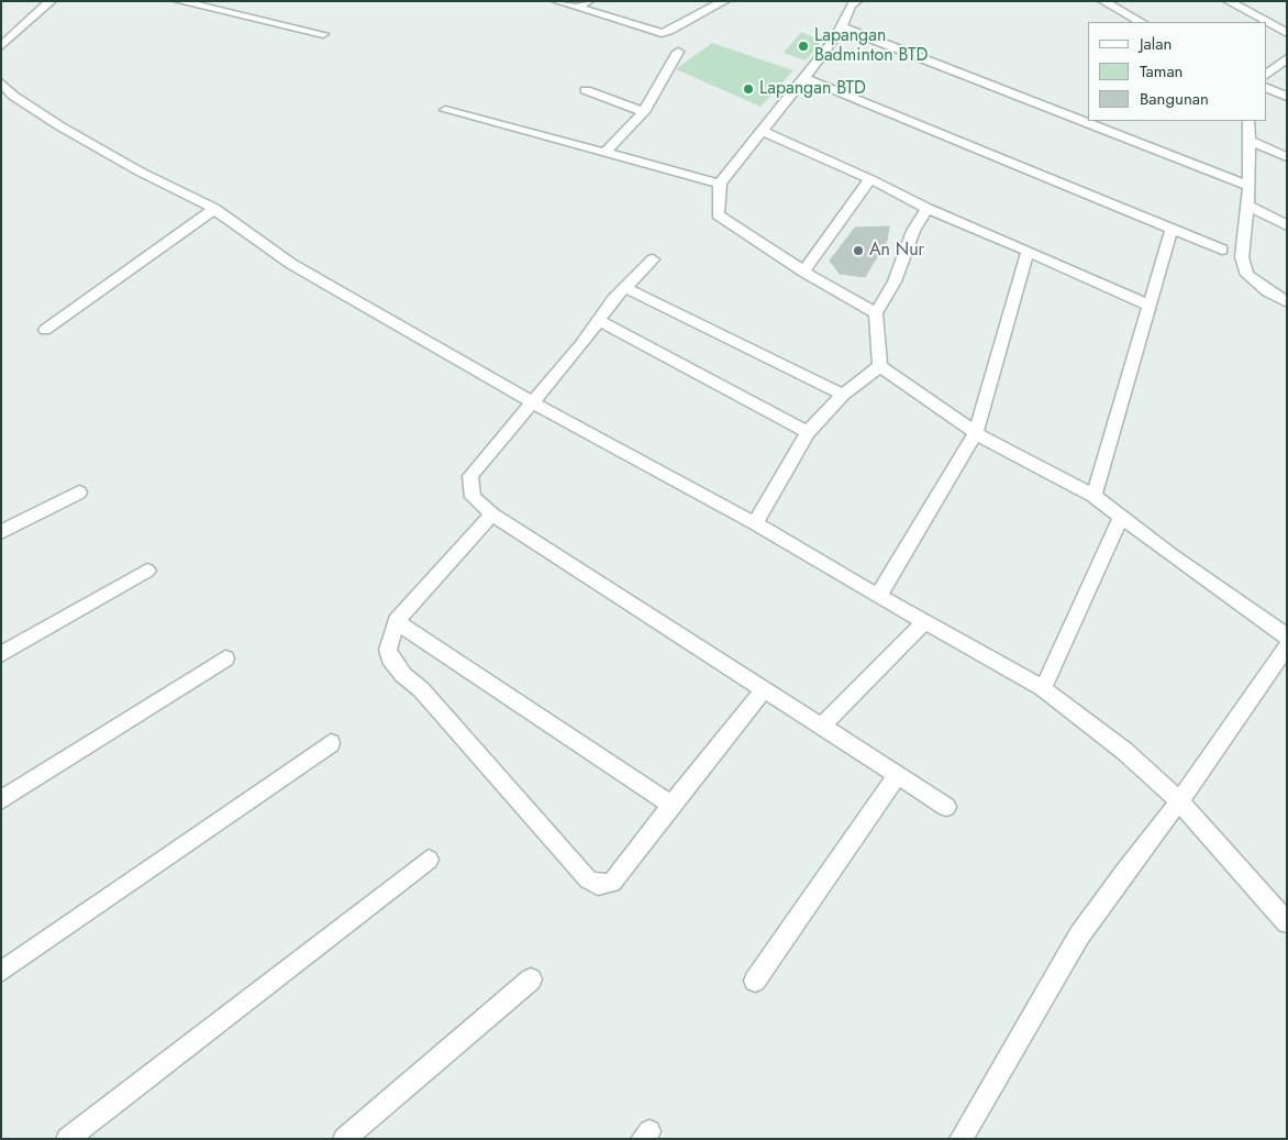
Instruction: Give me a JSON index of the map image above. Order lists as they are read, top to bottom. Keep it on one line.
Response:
{"places":["Lapangan Badminton BTD","Lapangan BTD","An Nur"],"legend":["Jalan","Taman","Bangunan"]}
